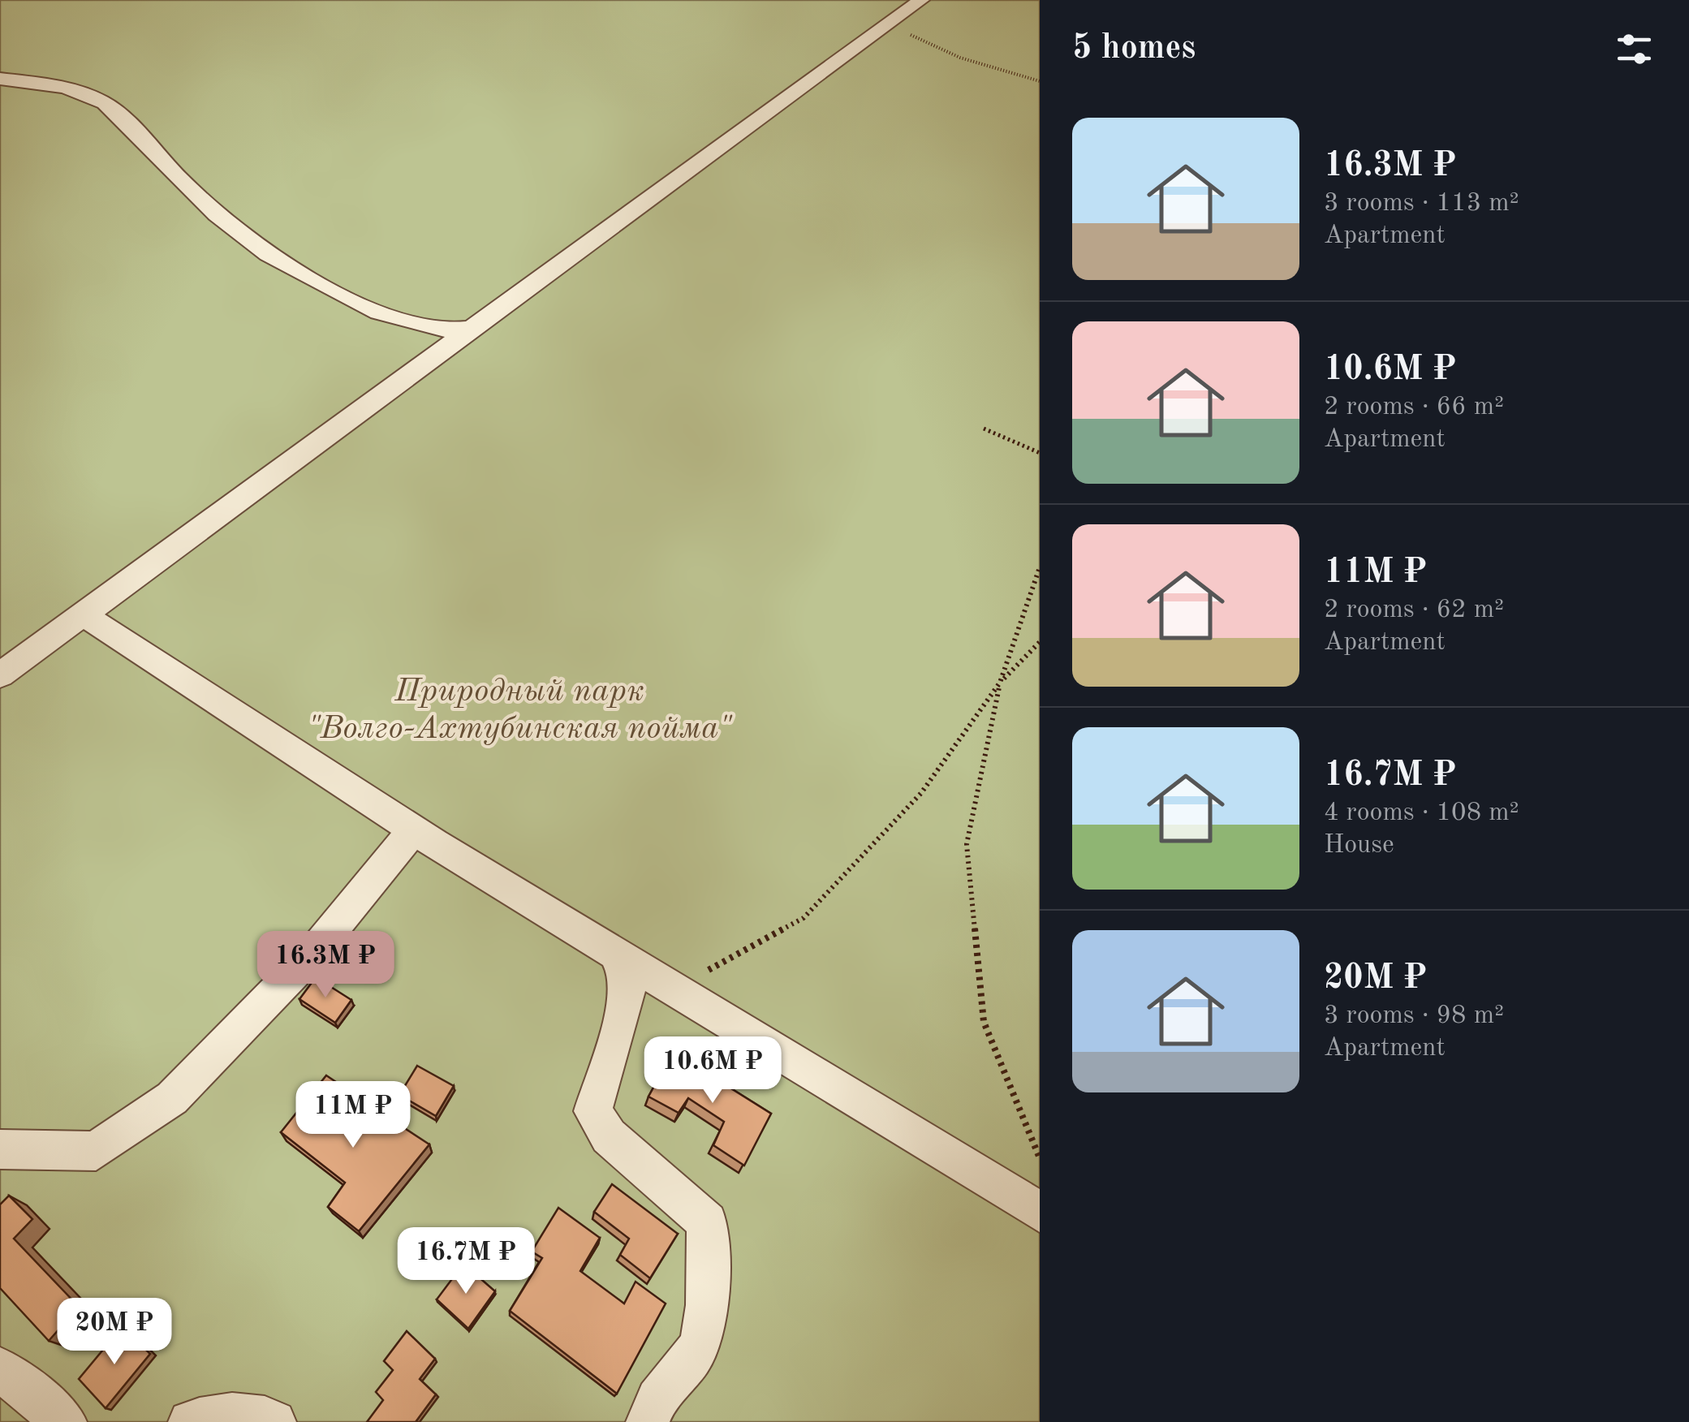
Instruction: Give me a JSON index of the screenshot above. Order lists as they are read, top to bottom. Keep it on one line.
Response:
{"parks":["Природный парк \"Волго-Ахтубинская пойма\""],"page":{"heading":"5 homes","list":[{"name":"16.3M ₽","note":"3 rooms · 113 m² · Apartment"},{"name":"10.6M ₽","note":"2 rooms · 66 m² · Apartment"},{"name":"11M ₽","note":"2 rooms · 62 m² · Apartment"},{"name":"16.7M ₽","note":"4 rooms · 108 m² · House"},{"name":"20M ₽","note":"3 rooms · 98 m² · Apartment"}],"price":["16.3M ₽","10.6M ₽","11M ₽","16.7M ₽","20M ₽"]}}
